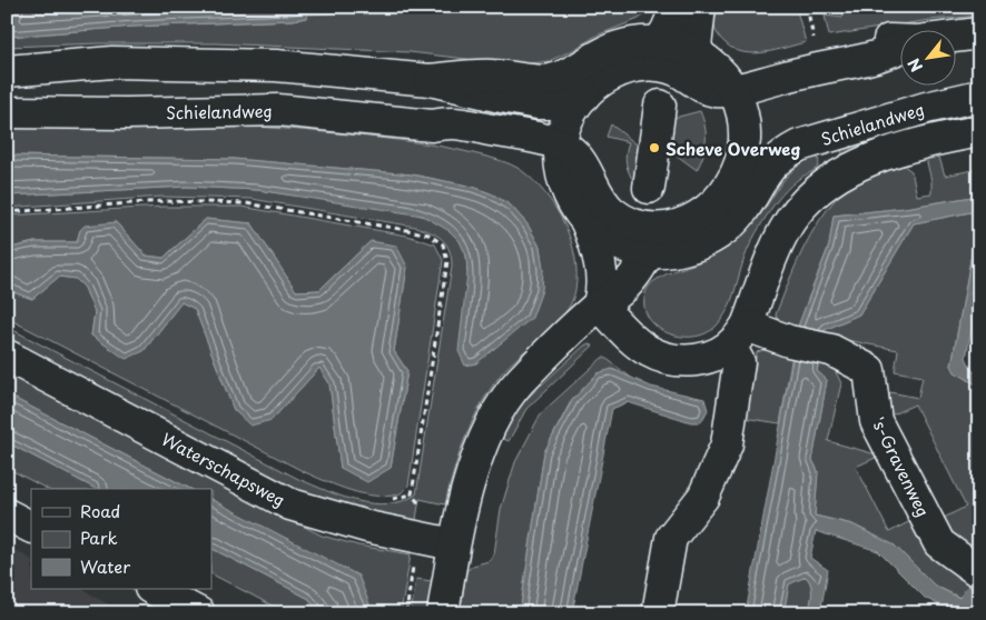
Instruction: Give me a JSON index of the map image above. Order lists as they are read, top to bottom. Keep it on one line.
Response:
{"streets":{"main road":["Schielandweg","'s-Gravenweg","Waterschapsweg"]},"places":["Scheve Overweg"],"legend":["Road","Park","Water"],"north":"bottom left"}
